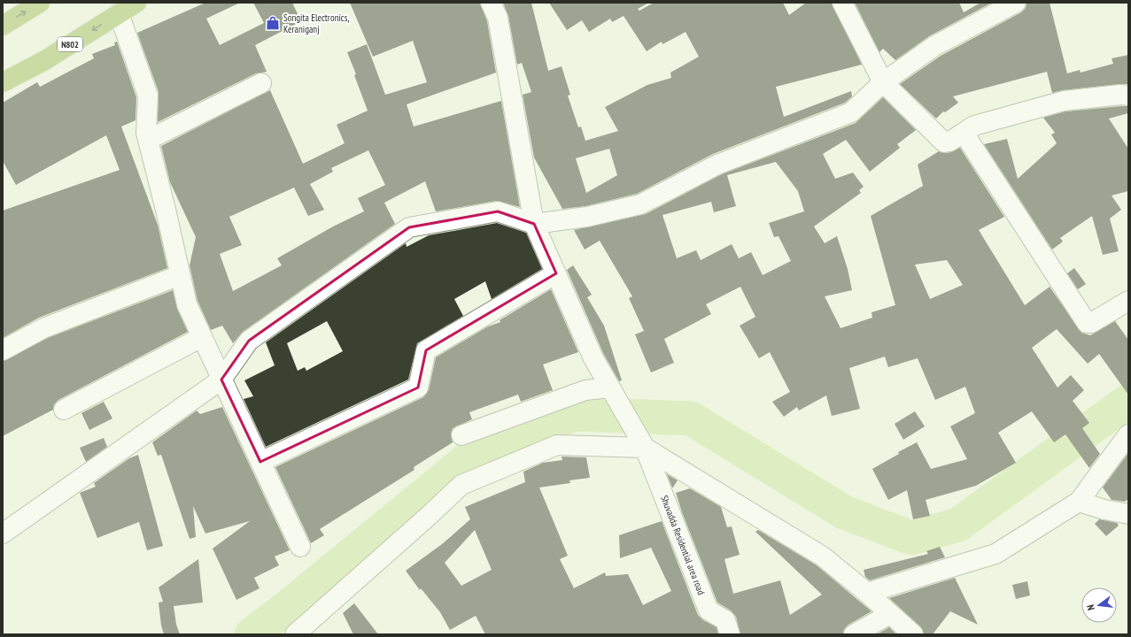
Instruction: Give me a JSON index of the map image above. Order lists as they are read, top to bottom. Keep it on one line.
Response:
{"streets":{"highway":["N802"],"street":["Shuvadda Residential area road"]},"places":{"shop":["Songita Electronics, Keraniganj"]},"north":"left"}
